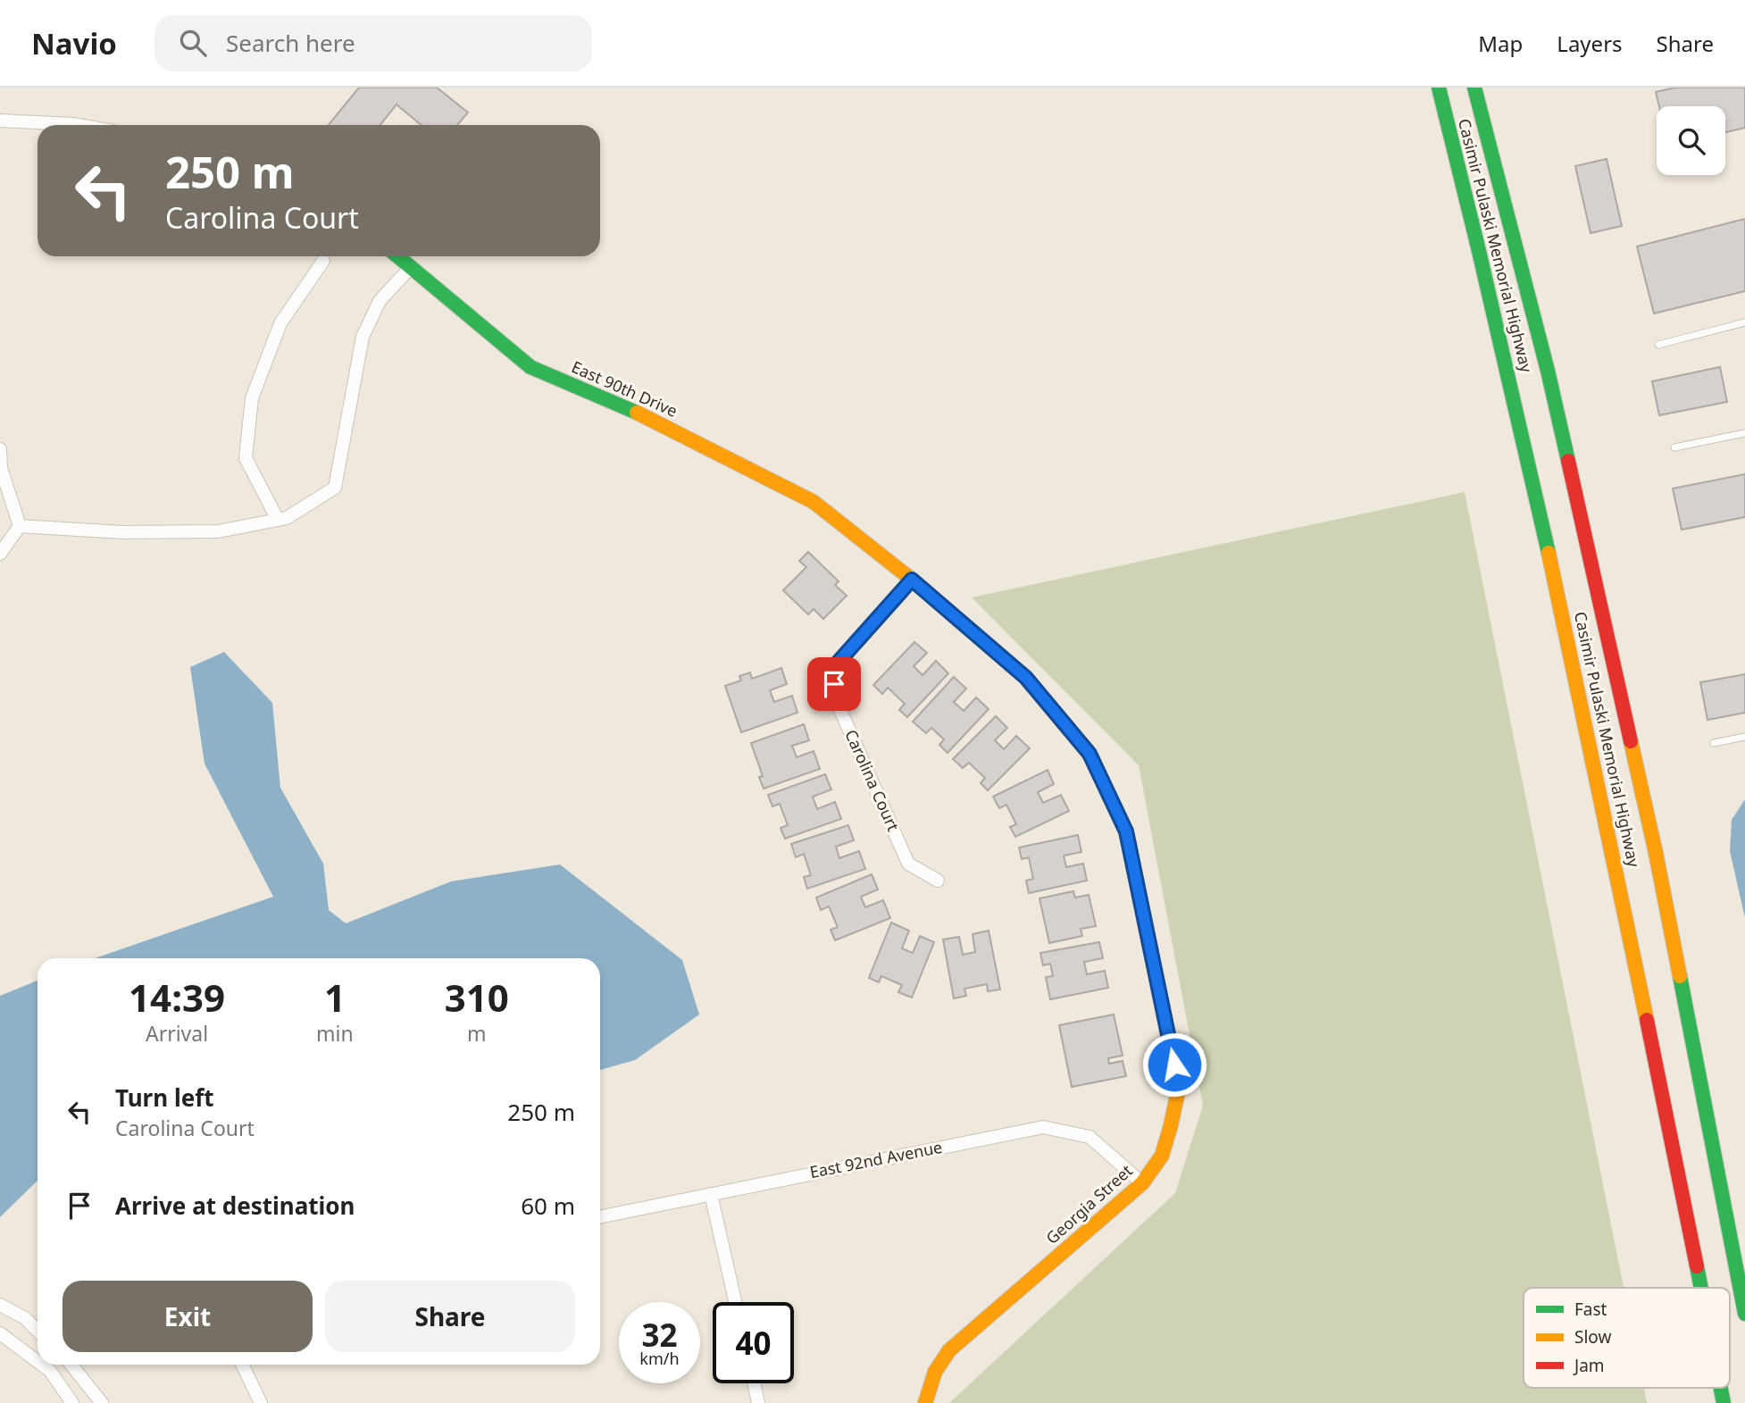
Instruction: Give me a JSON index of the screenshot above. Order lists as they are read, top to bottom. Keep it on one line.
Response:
{"streets":{"main road":["Casimir Pulaski Memorial Highway","East 90th Drive","Georgia Street"],"street":["Carolina Court","East 92nd Avenue"]},"crossings":[["East 90th Drive","Georgia Street"],["Carolina Court","Georgia Street"],["East 92nd Avenue","Georgia Street"]],"legend":["Fast","Slow","Jam"],"page":{"header":"Navio","search":"Search here","nav":["Map","Layers","Share"],"turn":["250 m","Carolina Court"],"eta":["14:39","Arrival","1","min","310","m"],"list":[{"name":"Turn left","note":"Carolina Court","value":"250 m"},{"name":"Arrive at destination","value":"60 m"}],"buttons":["Exit","Share"],"speed":"32 km/h","limit":"40"}}
